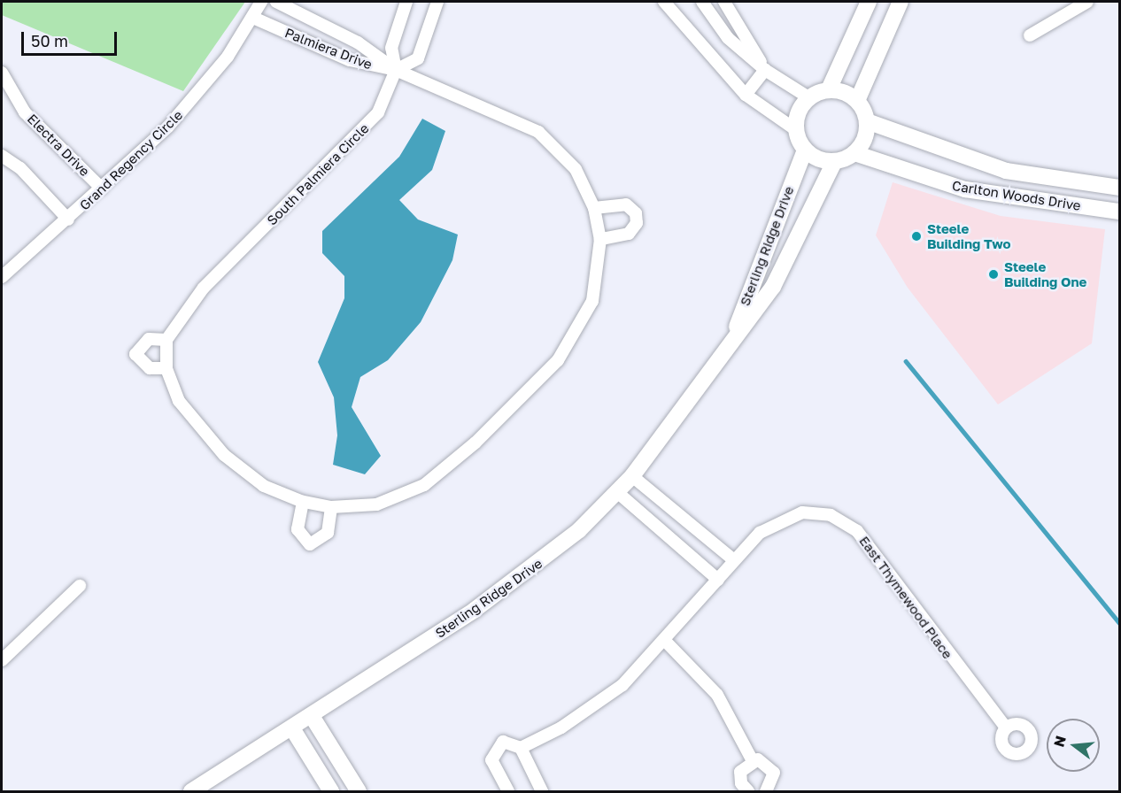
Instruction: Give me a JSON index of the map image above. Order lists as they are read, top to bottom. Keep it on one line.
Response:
{"streets":{"street":["Palmiera Drive","Electra Drive","Grand Regency Circle","South Palmiera Circle","Carlton Woods Drive","Sterling Ridge Drive","East Thymewood Place"]},"crossings":[["Palmiera Drive","Grand Regency Circle"],["Palmiera Drive","South Palmiera Circle"],["Electra Drive","Grand Regency Circle"],["Carlton Woods Drive","Sterling Ridge Drive"]],"places":["Steele Building Two","Steele Building One"],"scale_bar":"50 m","north":"left"}
